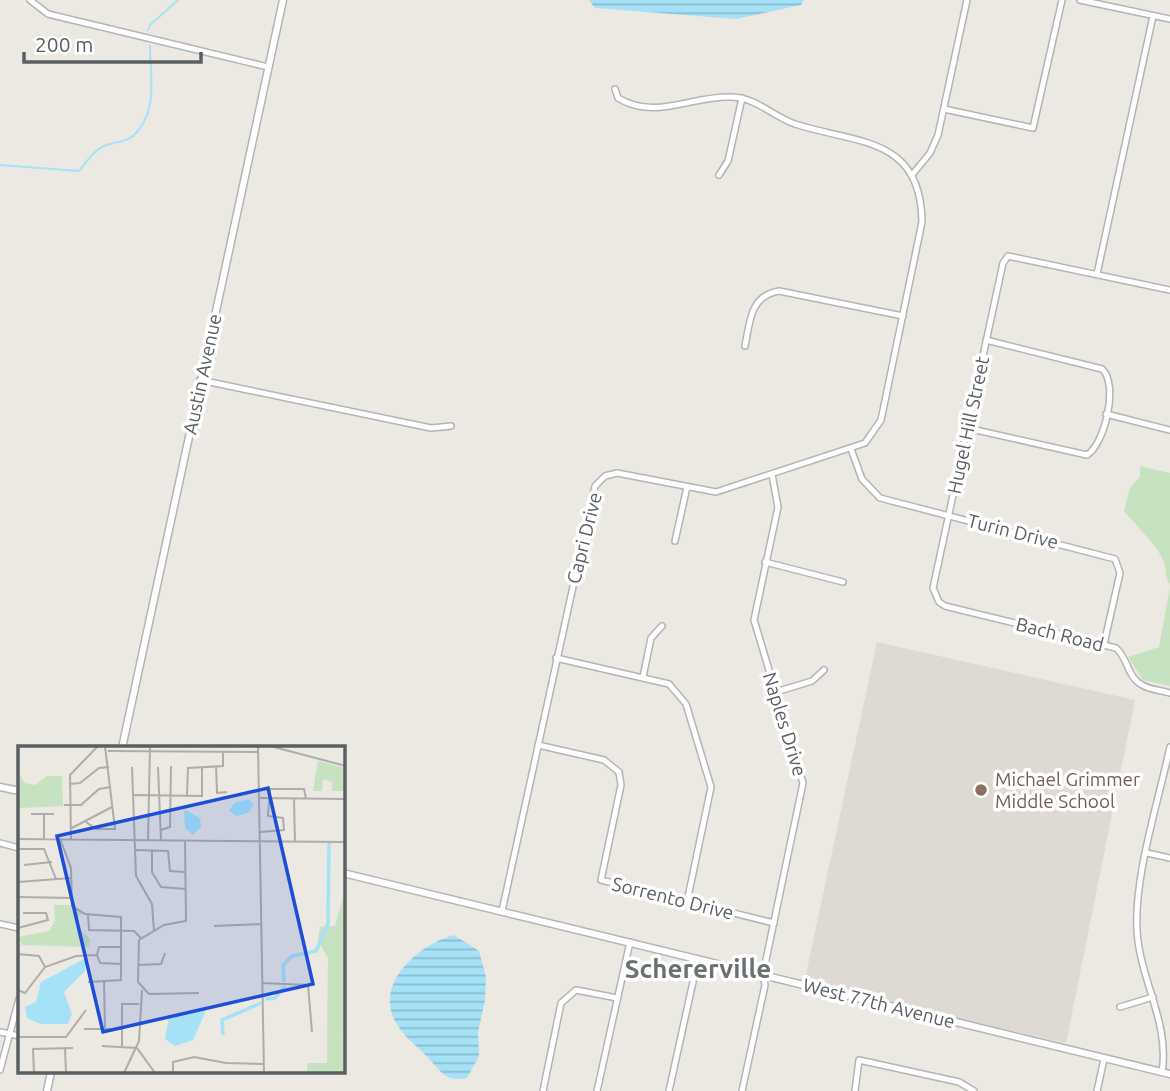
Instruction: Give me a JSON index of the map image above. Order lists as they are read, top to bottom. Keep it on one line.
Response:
{"streets":{"street":["Austin Avenue","Hugel Hill Street","Turin Drive","Capri Drive","Bach Road","Naples Drive","Sorrento Drive","West 77th Avenue"]},"crossings":[["Hugel Hill Street","Turin Drive"],["Hugel Hill Street","Bach Road"],["Turin Drive","Capri Drive"],["Turin Drive","Bach Road"],["Capri Drive","Naples Drive"],["Capri Drive","Sorrento Drive"],["Capri Drive","West 77th Avenue"],["Naples Drive","Sorrento Drive"],["Naples Drive","West 77th Avenue"]],"districts":["Schererville"],"places":["Michael Grimmer Middle School"],"scale_bar":"200 m"}
